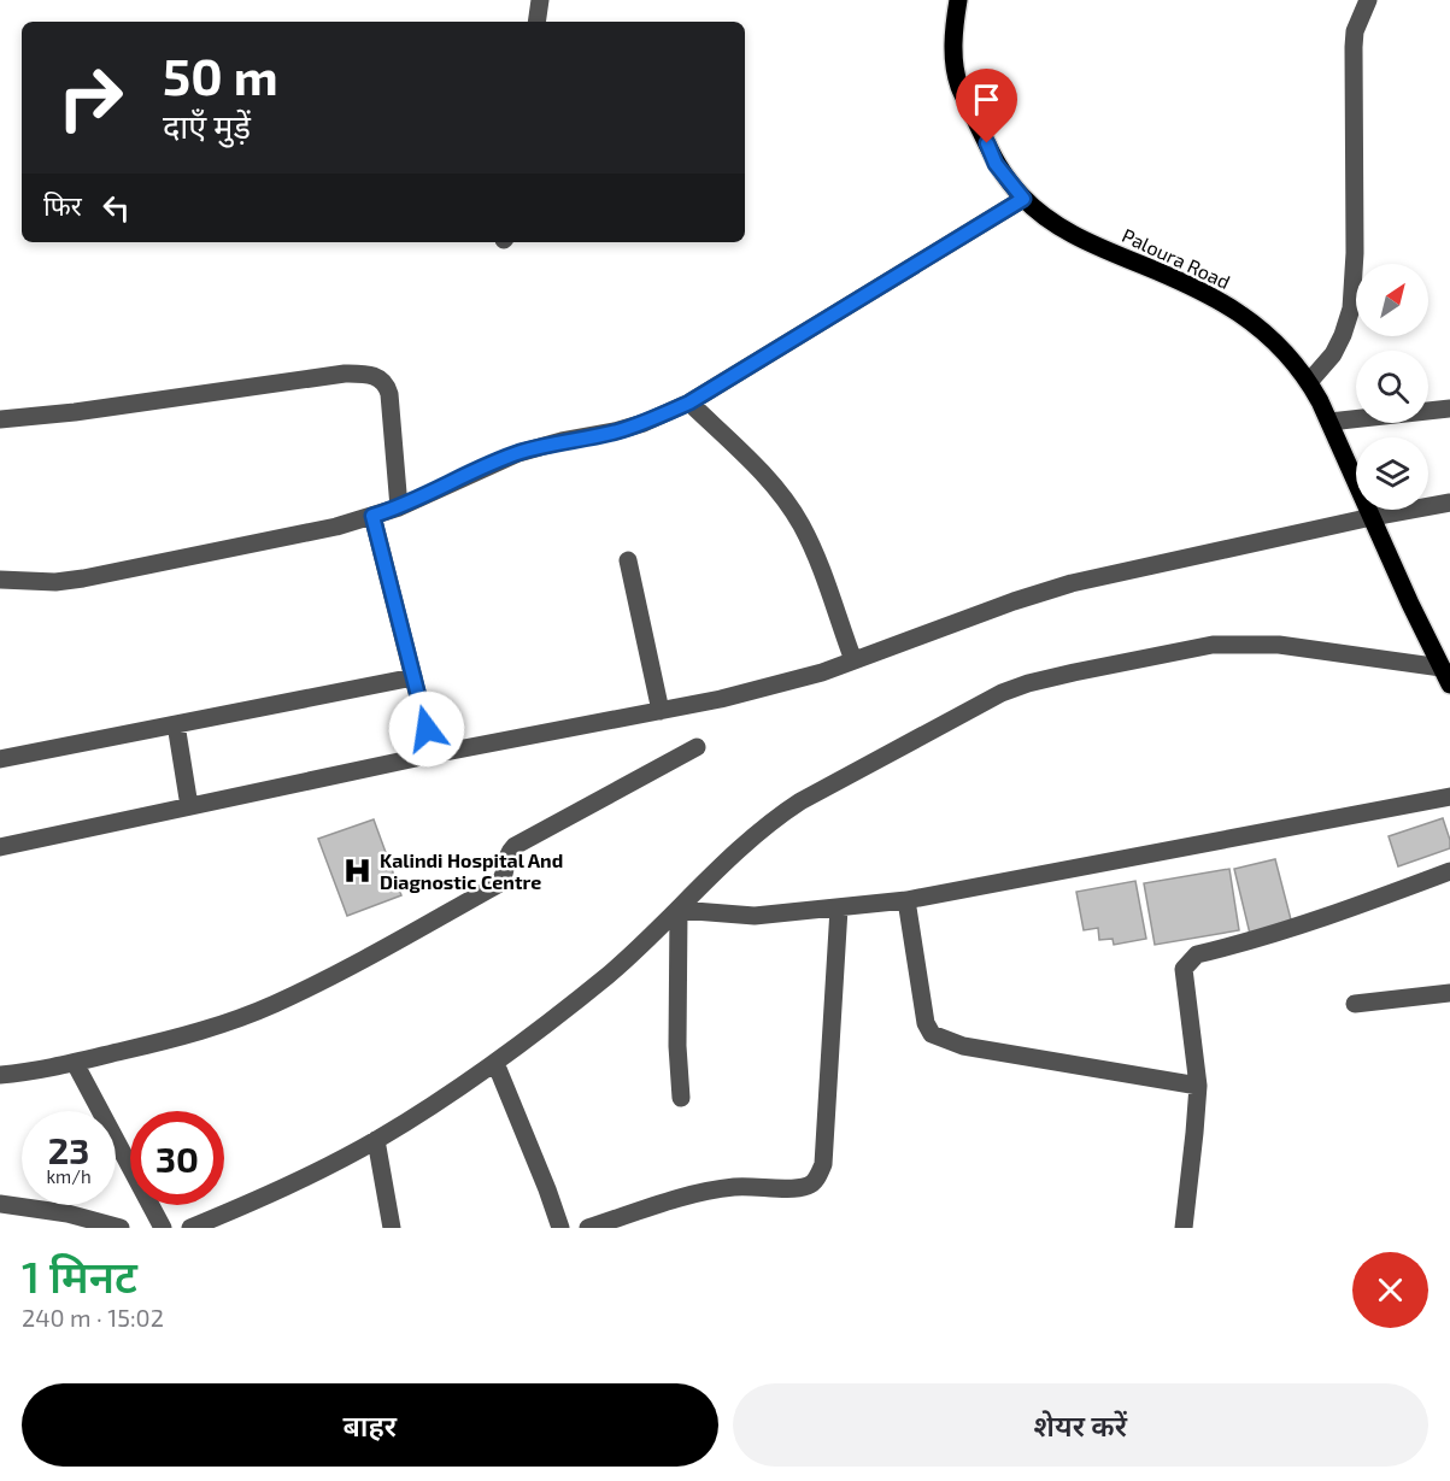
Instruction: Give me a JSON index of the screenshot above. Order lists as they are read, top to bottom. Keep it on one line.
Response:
{"streets":{"main road":["Paloura Road"]},"places":{"hospital":["Kalindi Hospital And Diagnostic Centre"]},"north":"top right","page":{"turn":["50 m","दाएँ मुड़ें"],"then":"फिर","speed":"23 km/h","limit":"30","heading":["1 मिनट","240 m · 15:02"],"buttons":["बाहर","शेयर करें"]}}
